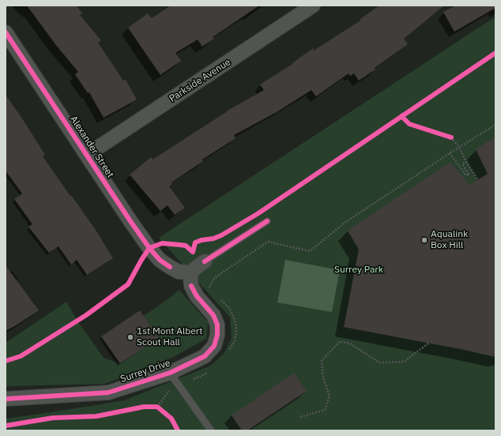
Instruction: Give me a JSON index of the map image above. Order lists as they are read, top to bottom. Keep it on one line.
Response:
{"streets":{"street":["Parkside Avenue","Alexander Street","Surrey Drive"]},"crossings":[["Parkside Avenue","Alexander Street"],["Alexander Street","Surrey Drive"]],"parks":["Surrey Park"],"places":["Aqualink Box Hill","1st Mont Albert Scout Hall"]}
